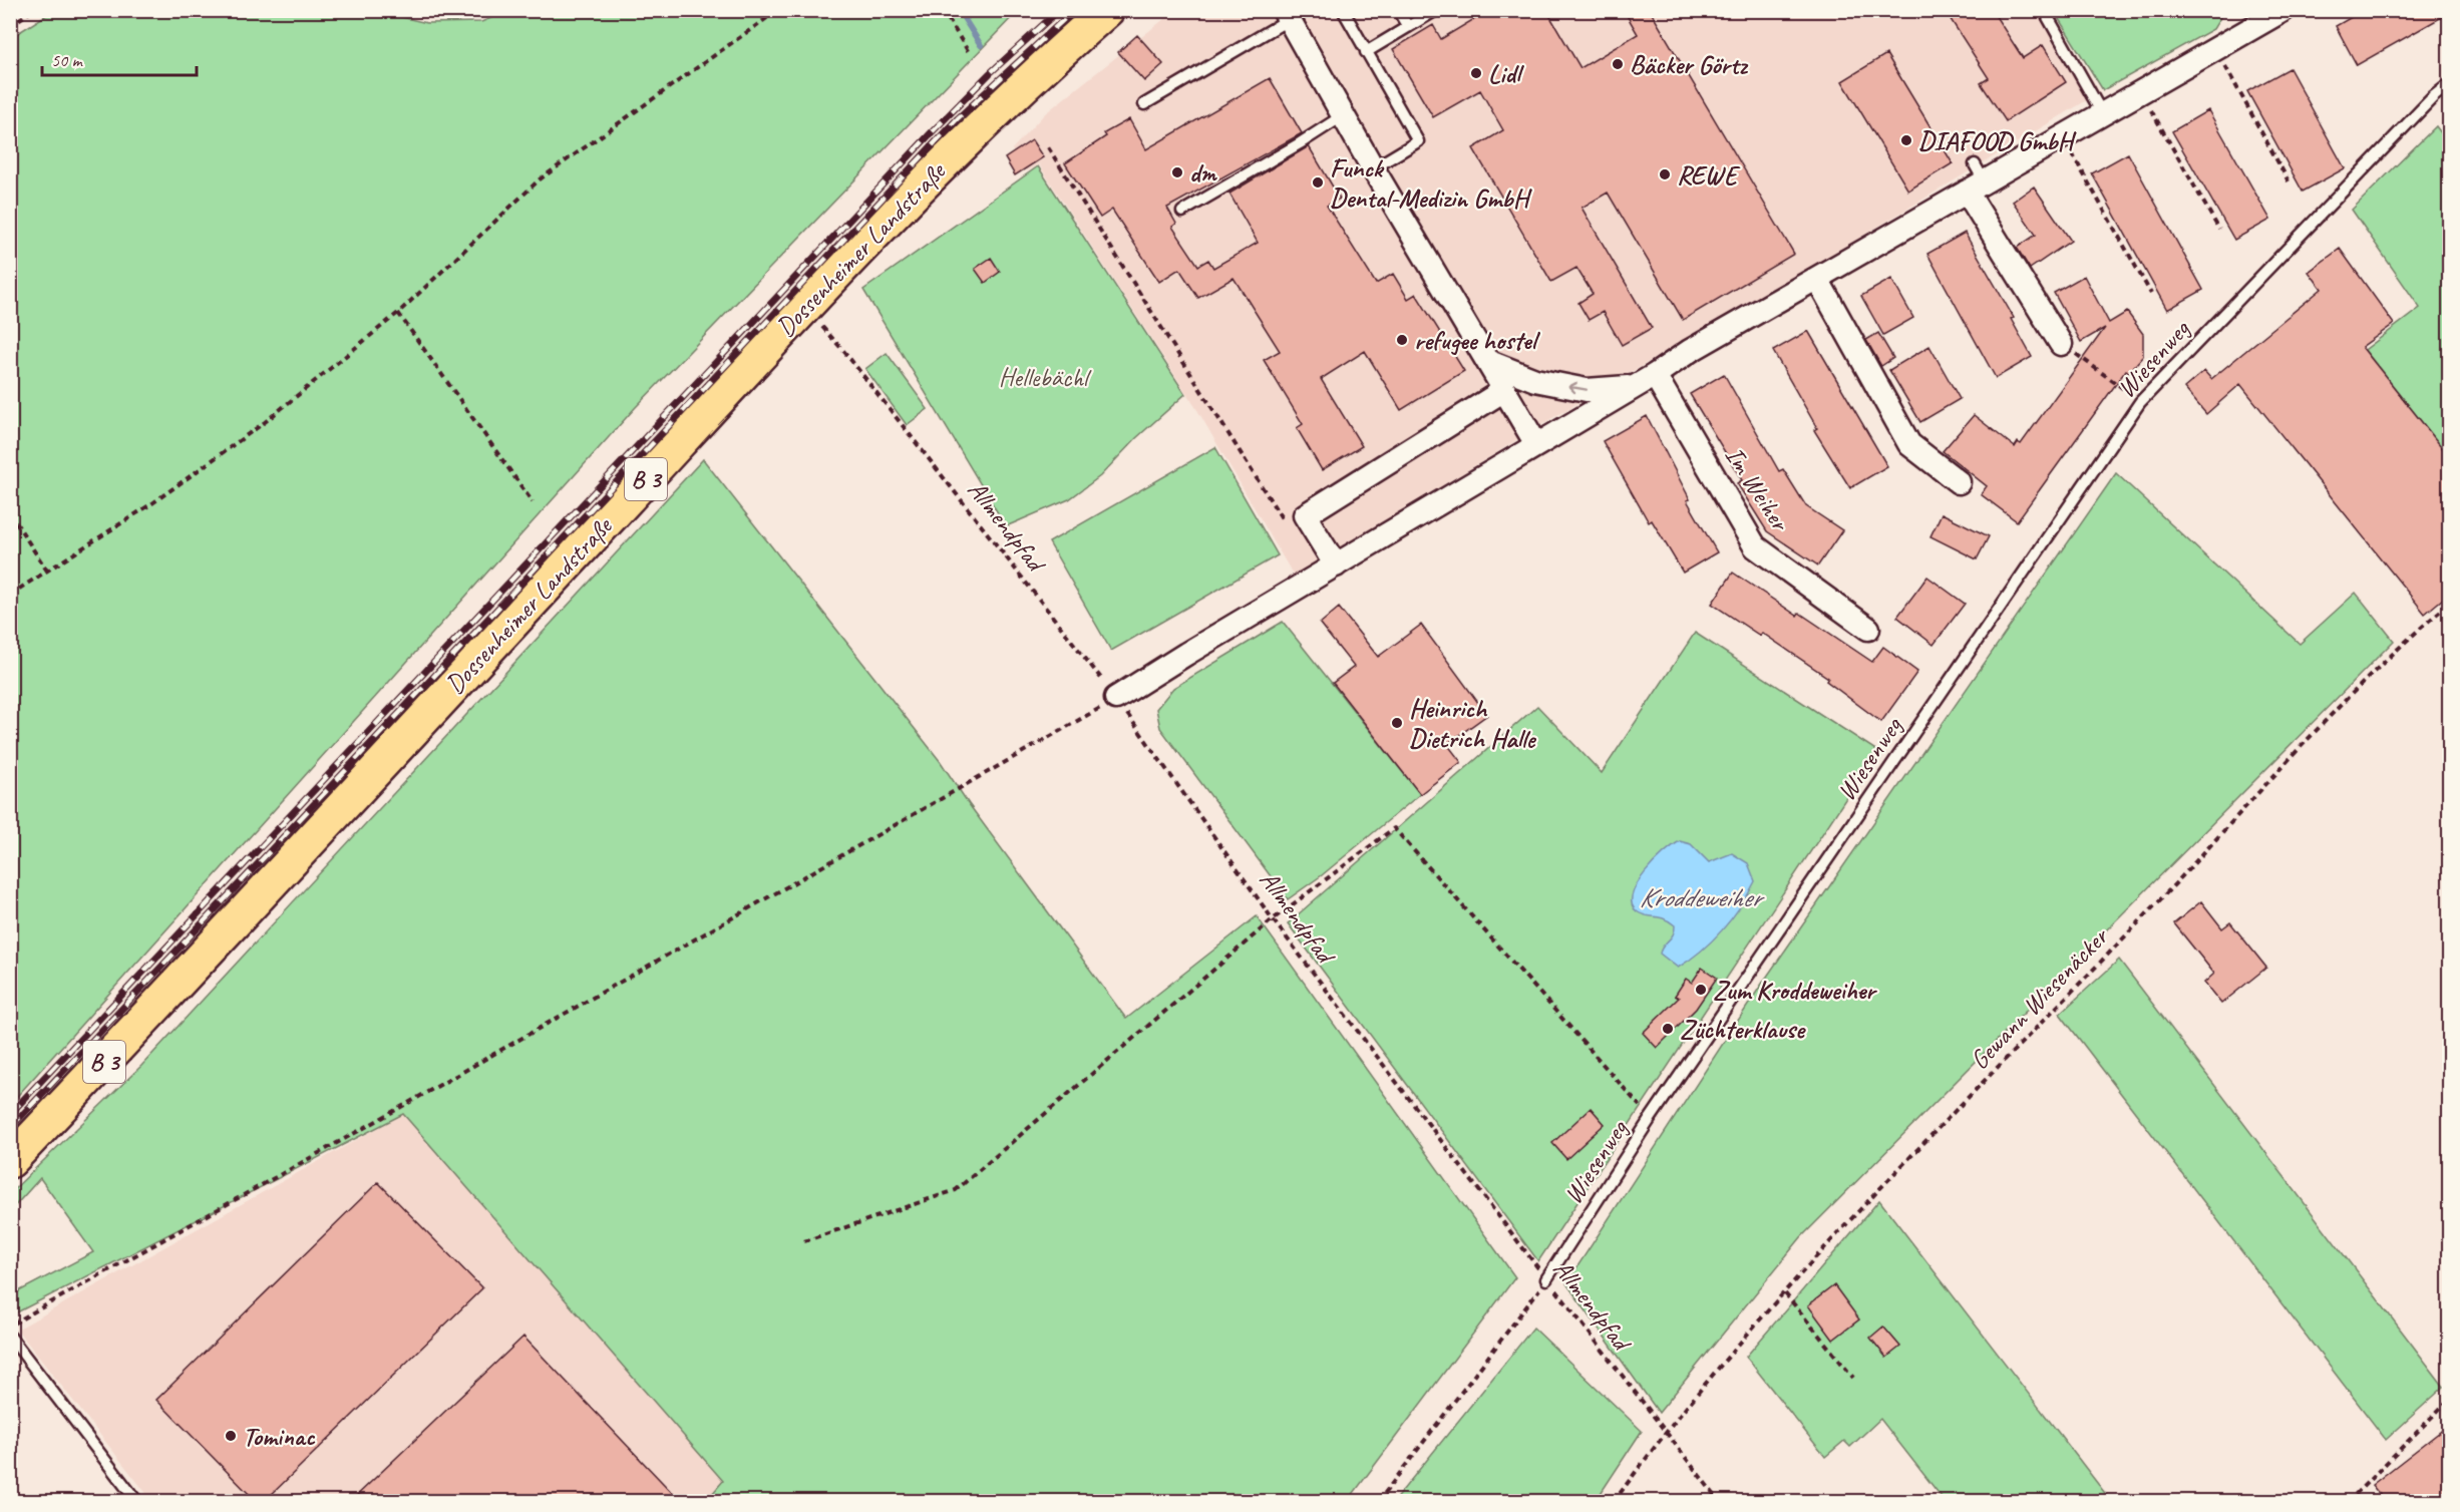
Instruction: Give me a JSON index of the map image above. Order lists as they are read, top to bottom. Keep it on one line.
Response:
{"streets":{"main road":["Dossenheimer Landstraße","B 3"],"street":["Im Weiher"],"lane":["Wiesenweg"],"path":["Allmendpfad","Gewann Wiesenäcker"]},"crossings":[["Wiesenweg","Allmendpfad"],["Allmendpfad","Gewann Wiesenäcker"]],"water":["Kroddeweiher"],"parks":["Hellebächl"],"places":["Bäcker Görtz","Lidl","DIAFOOD GmbH","dm","REWE","Funck Dental-Medizin GmbH","refugee hostel","Heinrich Dietrich Halle","Zum Kroddeweiher","Züchterklause","Tominac"],"scale_bar":"50 m"}
